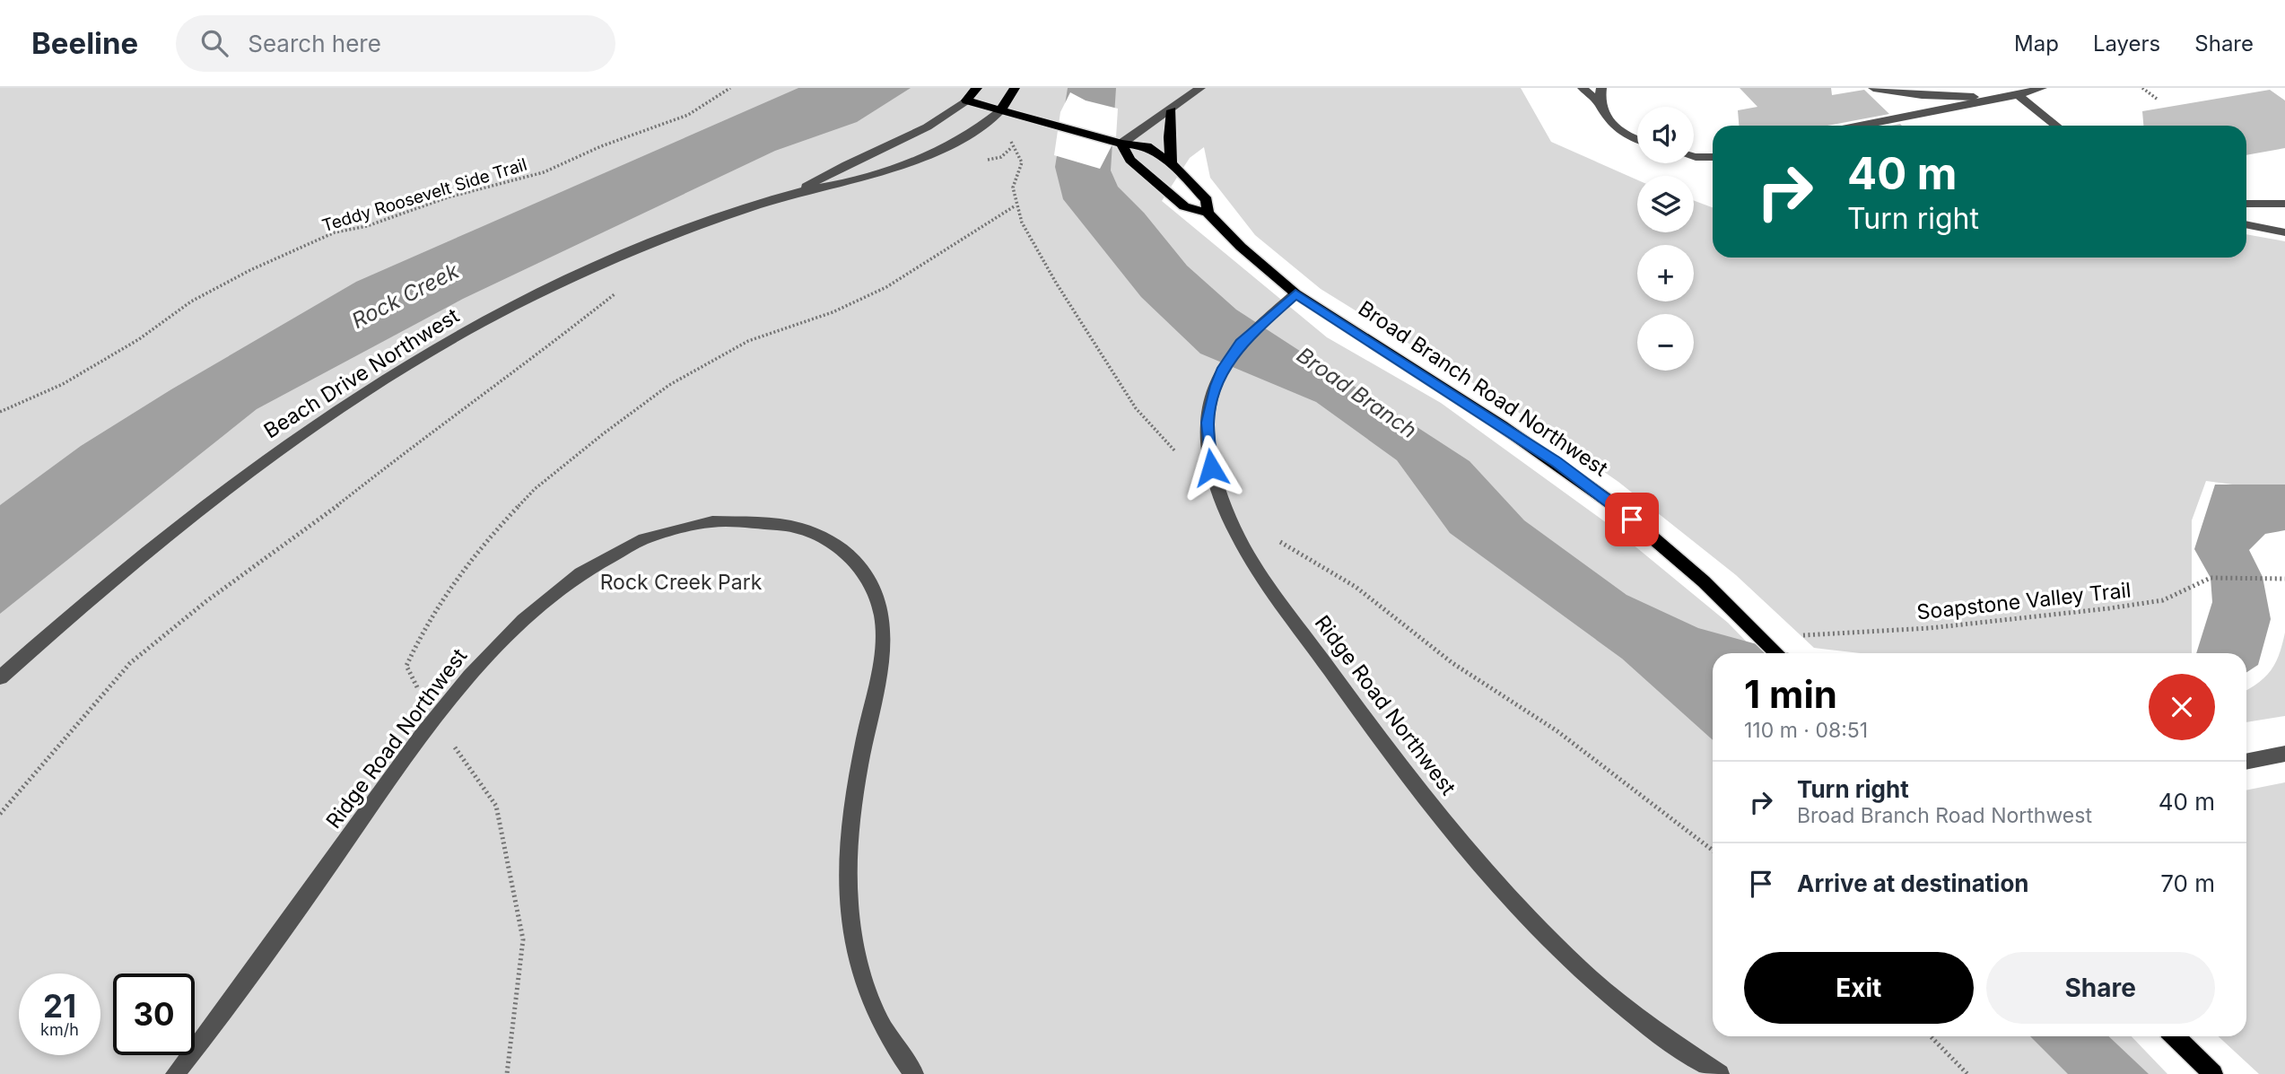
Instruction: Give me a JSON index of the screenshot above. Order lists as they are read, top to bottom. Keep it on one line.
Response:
{"streets":{"main road":["Beach Drive Northwest","Broad Branch Road Northwest"],"street":["Ridge Road Northwest"],"path":["Teddy Roosevelt Side Trail","Soapstone Valley Trail"]},"crossings":[["Beach Drive Northwest","Broad Branch Road Northwest"],["Broad Branch Road Northwest","Soapstone Valley Trail"],["Broad Branch Road Northwest","Ridge Road Northwest"]],"water":["Rock Creek","Broad Branch"],"parks":["Rock Creek Park"],"page":{"header":"Beeline","search":"Search here","nav":["Map","Layers","Share"],"map_buttons":["+","−"],"turn":["40 m","Turn right"],"heading":["1 min","110 m · 08:51"],"list":[{"name":"Turn right","note":"Broad Branch Road Northwest","value":"40 m"},{"name":"Arrive at destination","value":"70 m"}],"buttons":["Exit","Share"],"speed":"21 km/h","limit":"30"}}
